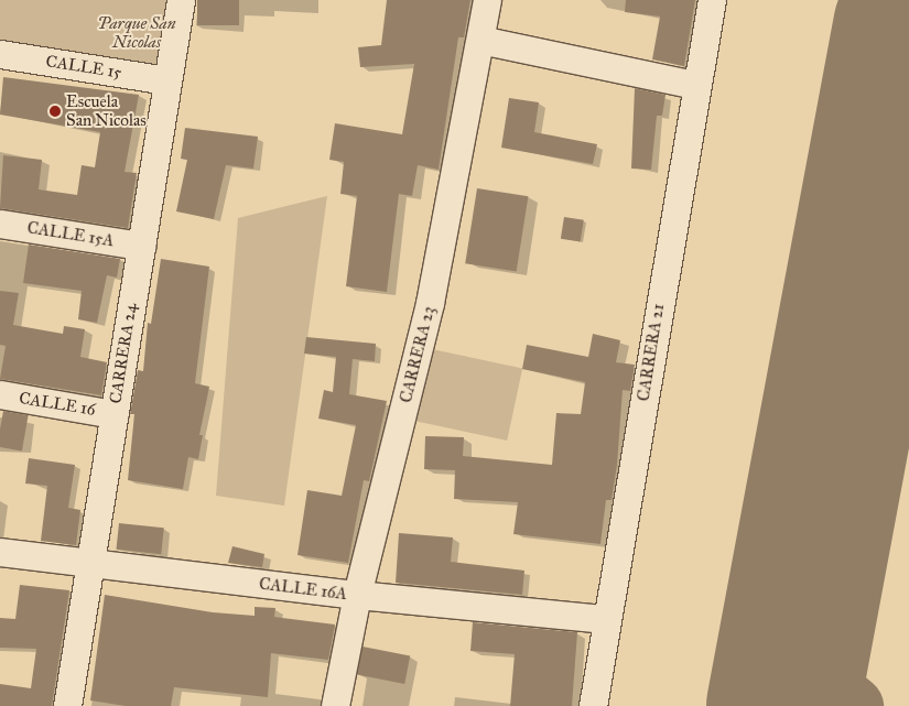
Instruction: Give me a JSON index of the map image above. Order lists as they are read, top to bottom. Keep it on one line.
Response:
{"streets":{"street":["CALLE 15","CALLE 15A","CARRERA 21","CARRERA 24","CARRERA 23","CALLE 16","CALLE 16A"]},"crossings":[["CALLE 15","CARRERA 24"],["CALLE 15A","CARRERA 24"],["CARRERA 21","CALLE 16A"],["CARRERA 24","CALLE 16"],["CARRERA 24","CALLE 16A"],["CARRERA 23","CALLE 16A"]],"parks":["Parque San Nicolas"],"places":["Escuela San Nicolas"]}
